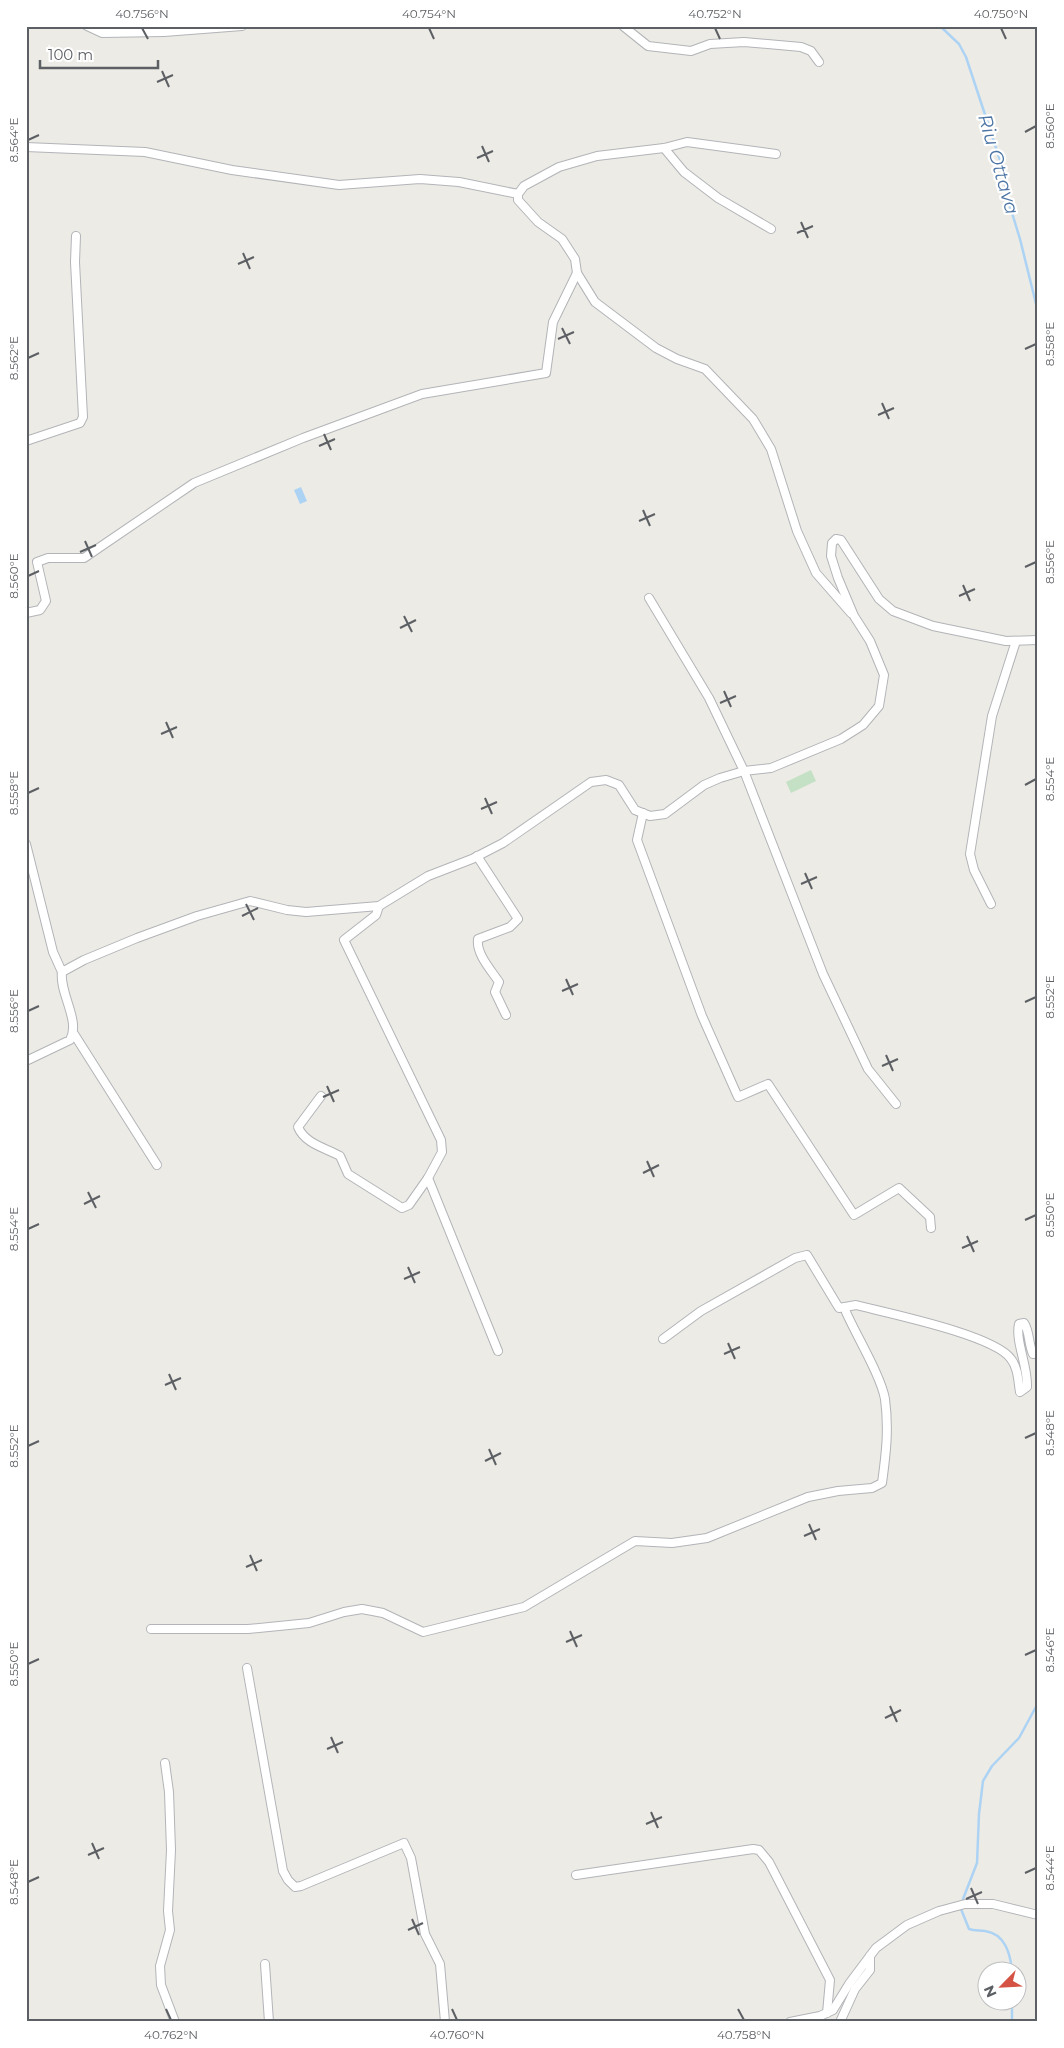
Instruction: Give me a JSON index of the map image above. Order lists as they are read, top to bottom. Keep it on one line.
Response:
{"water":["Riu Ottava"],"scale_bar":"100 m","north":"bottom left","coordinates":["40.756°N","40.754°N","40.752°N","40.750°N","8.560°E","8.564°E","8.558°E","8.562°E","8.556°E","8.554°E","8.552°E","8.550°E","8.548°E","8.546°E","8.544°E","40.762°N","40.760°N","40.758°N"]}
